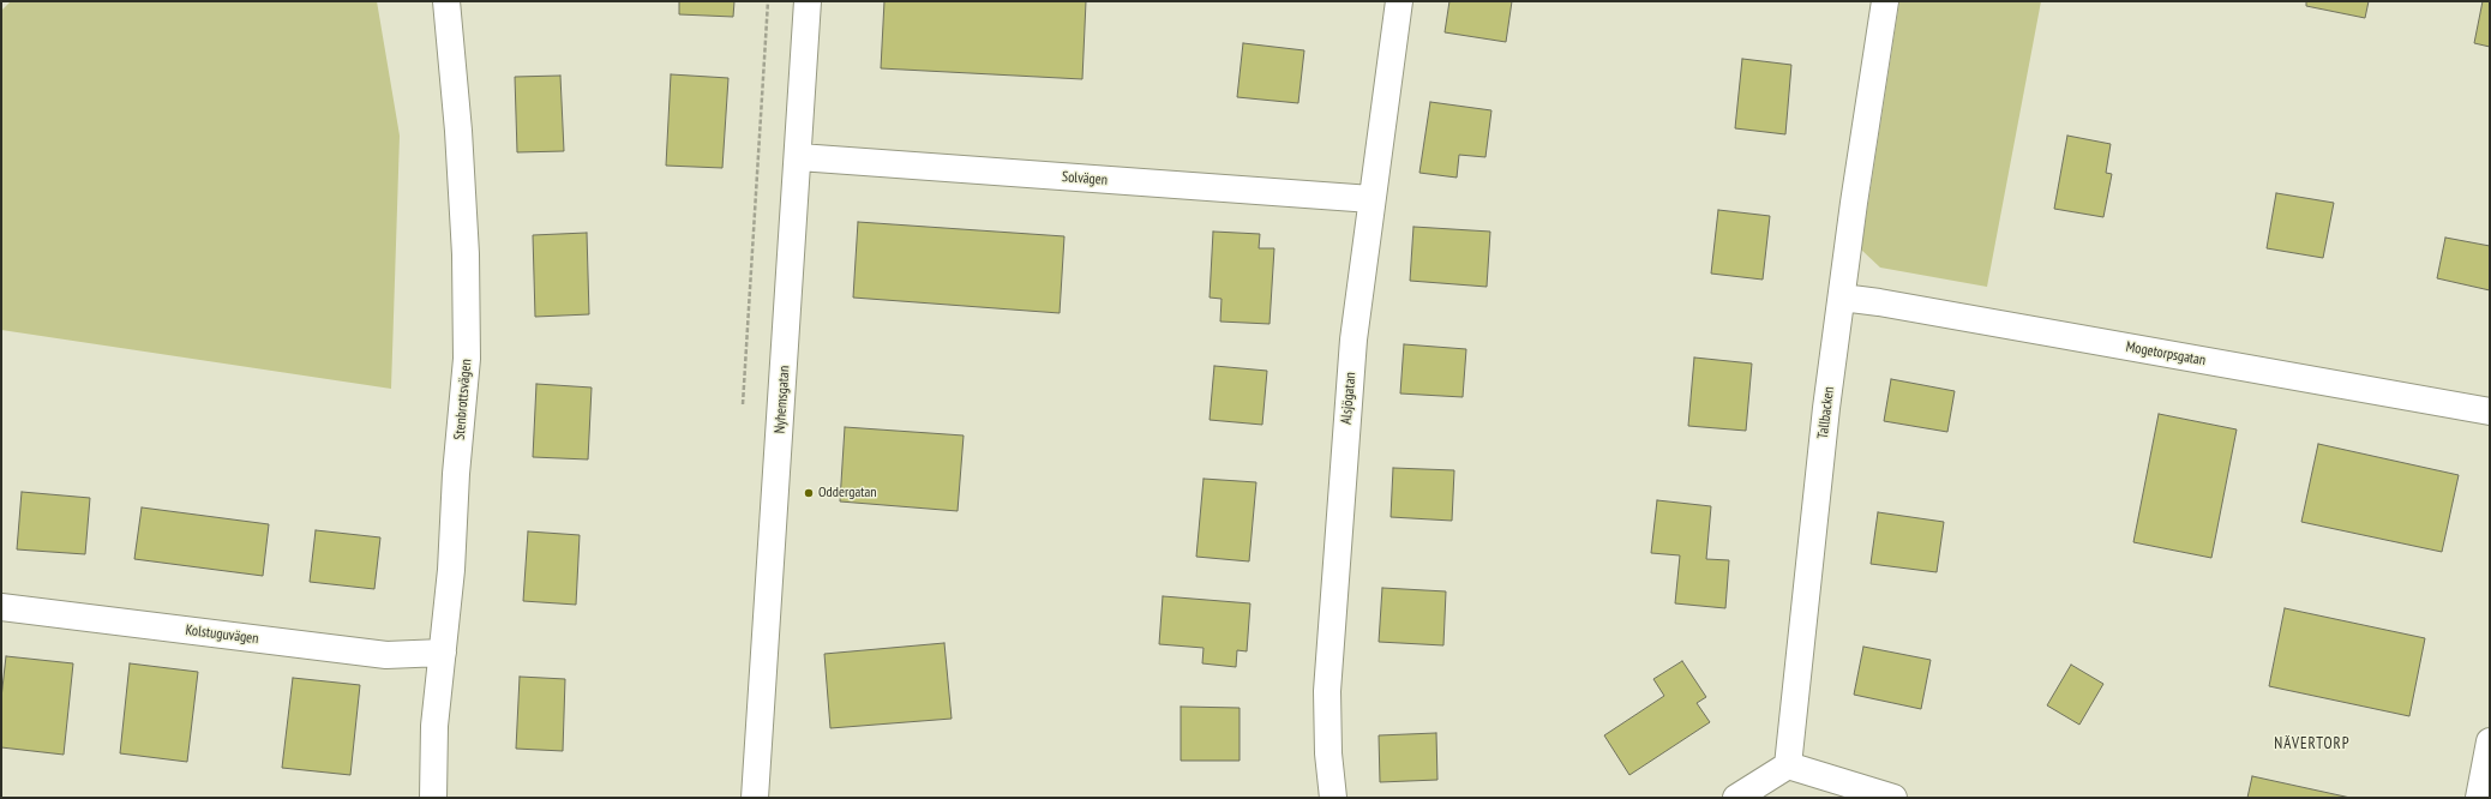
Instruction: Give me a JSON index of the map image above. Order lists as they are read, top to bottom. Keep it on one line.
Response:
{"streets":{"street":["Solvägen","Mogetorpsgatan","Alsjögatan","Stenbrottsvägen","Nyhemsgatan","Tallbacken","Kolstuguvägen"]},"crossings":[["Solvägen","Alsjögatan"],["Solvägen","Nyhemsgatan"],["Mogetorpsgatan","Tallbacken"],["Stenbrottsvägen","Kolstuguvägen"]],"districts":["NÄVERTORP"],"places":["Oddergatan"]}
